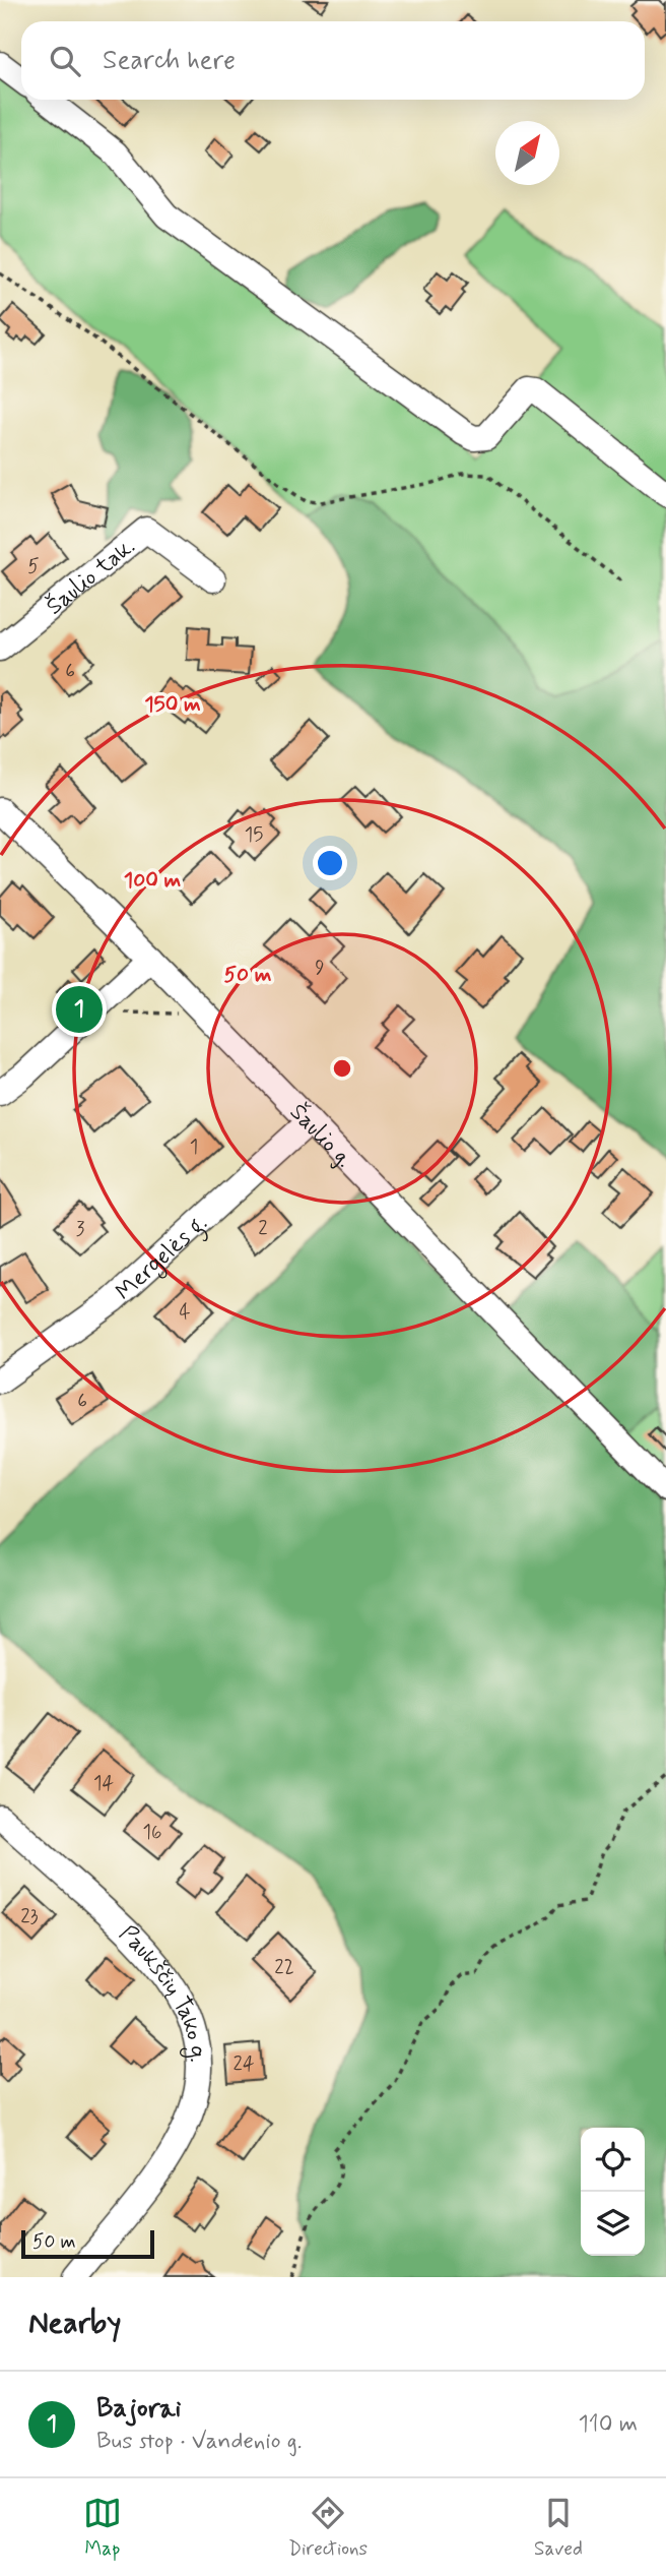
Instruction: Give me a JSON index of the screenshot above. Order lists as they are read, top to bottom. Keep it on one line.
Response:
{"streets":{"street":["Šaulio tak.","Šaulio g.","Mergelės g.","Paukščių Tako g."]},"crossings":[["Šaulio g.","Mergelės g."]],"house_numbers":["5","6","15","9","1","2","3","4","6","14","16","23","22","24"],"scale_bar":"50 m","north":"top right","page":{"search":"Search here","pins":"1","scale":"50 m","heading":"Nearby","list":[{"mark":"1","name":"Bajorai","note":"Bus stop · Vandenio g.","value":"110 m"}],"nav":["Map","Directions","Saved"]},"rings":["150 m","100 m","50 m"]}
